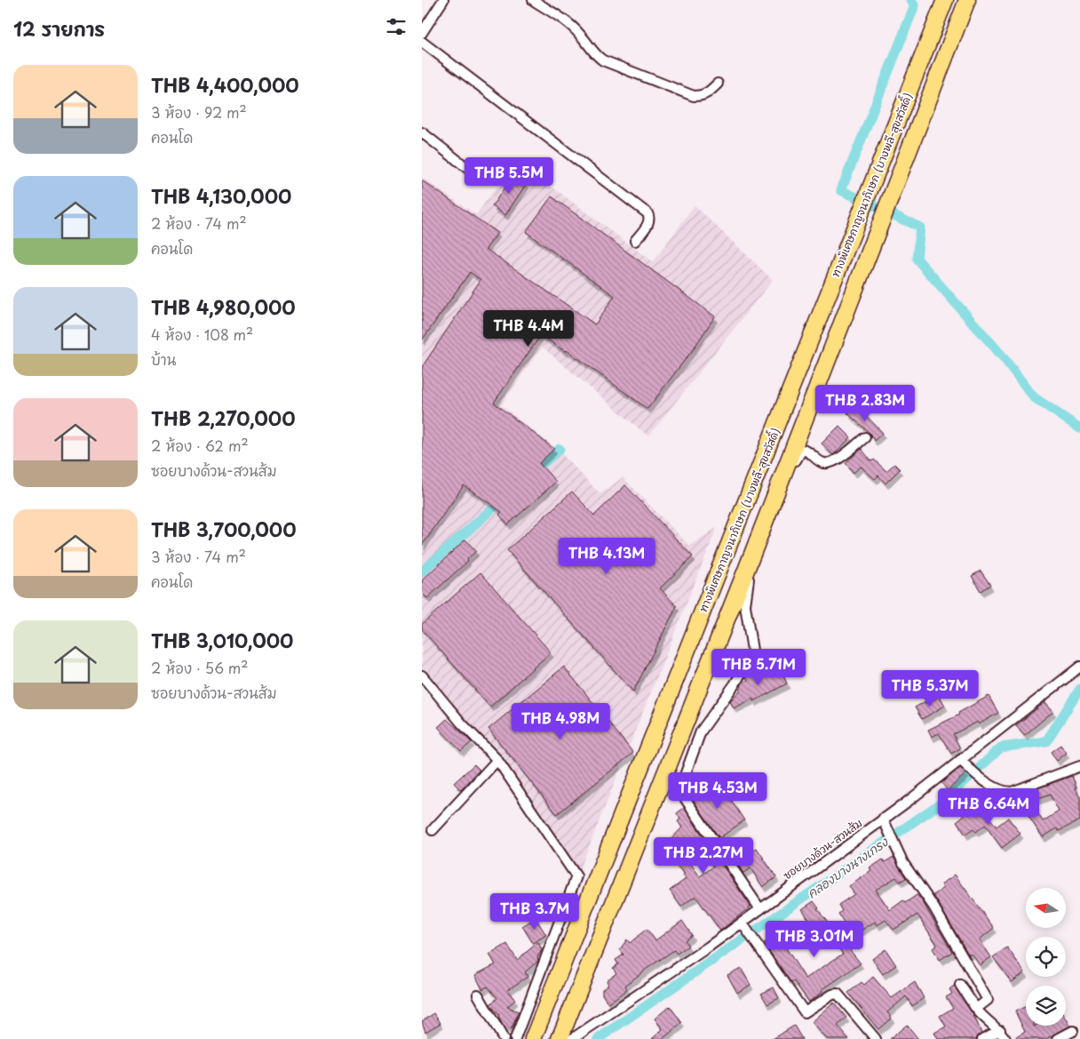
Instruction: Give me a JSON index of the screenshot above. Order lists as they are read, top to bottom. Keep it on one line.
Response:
{"streets":{"highway":["ทางพิเศษกาญจนาภิเษก (บางพลี-สุขสวัสดิ์)"],"street":["ซอยบางด้วน-สวนส้ม"]},"water":["คลองบางนางเกรง"],"north":"left","page":{"heading":"12 รายการ","list":[{"name":"THB 4,400,000","note":"3 ห้อง · 92 m² · คอนโด"},{"name":"THB 4,130,000","note":"2 ห้อง · 74 m² · คอนโด"},{"name":"THB 4,980,000","note":"4 ห้อง · 108 m² · บ้าน"},{"name":"THB 2,270,000","note":"2 ห้อง · 62 m² · ซอยบางด้วน-สวนส้ม"},{"name":"THB 3,700,000","note":"3 ห้อง · 74 m² · คอนโด"},{"name":"THB 3,010,000","note":"2 ห้อง · 56 m² · ซอยบางด้วน-สวนส้ม"}],"price":["THB 5.5M","THB 4.4M","THB 2.83M","THB 4.13M","THB 5.71M","THB 5.37M","THB 4.98M","THB 4.53M","THB 6.64M","THB 2.27M","THB 3.7M","THB 3.01M"]}}
